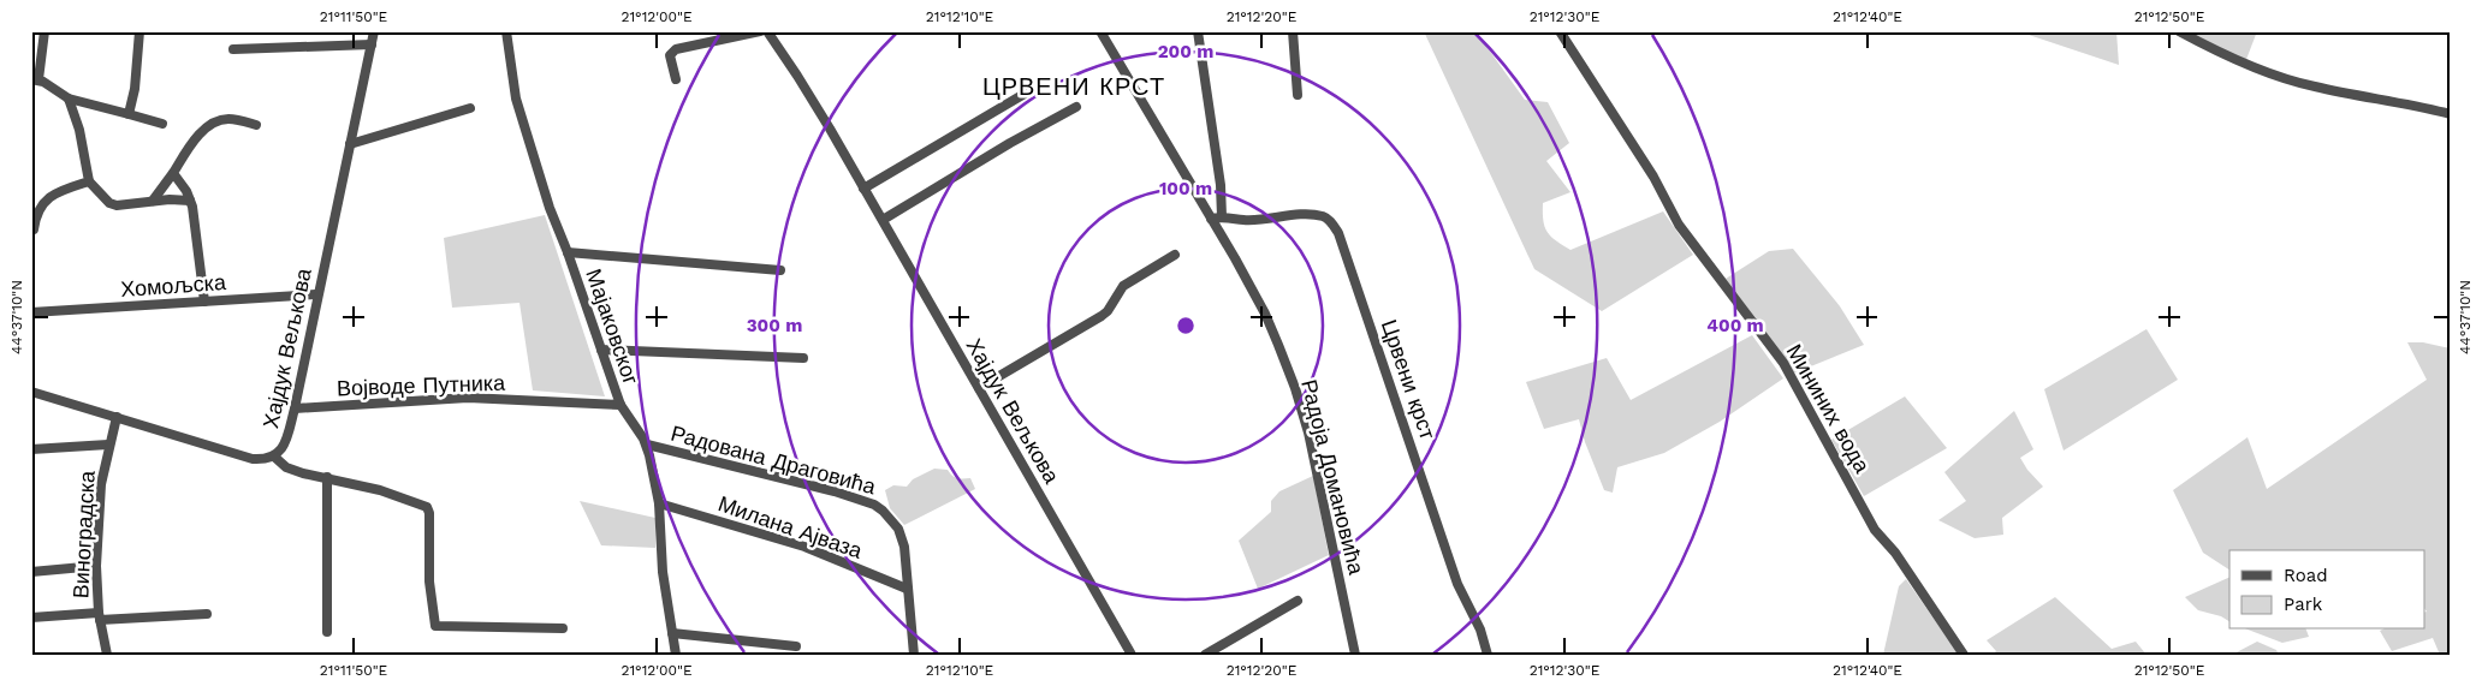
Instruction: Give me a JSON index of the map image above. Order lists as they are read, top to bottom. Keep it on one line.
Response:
{"streets":{"street":["Хомољска","Мајаковског","Хајдук Вељкова","Црвени крст","Војводе Путника","Мининих вода","Радована Драговића","Радоја Домановића","Милана Ајваза","Виноградска"]},"crossings":[["Хомољска","Хајдук Вељкова"],["Мајаковског","Војводе Путника"],["Мајаковског","Радована Драговића"],["Мајаковског","Милана Ајваза"],["Хајдук Вељкова","Војводе Путника"],["Хајдук Вељкова","Виноградска"],["Црвени крст","Радоја Домановића"],["Радована Драговића","Милана Ајваза"]],"districts":["ЦРВЕНИ КРСТ"],"legend":["Road","Park"],"coordinates":["21°11'50\"E","21°12'00\"E","21°12'10\"E","21°12'20\"E","21°12'30\"E","21°12'40\"E","21°12'50\"E","44°37'10\"N"],"rings":["200 m","100 m","400 m","300 m"]}
